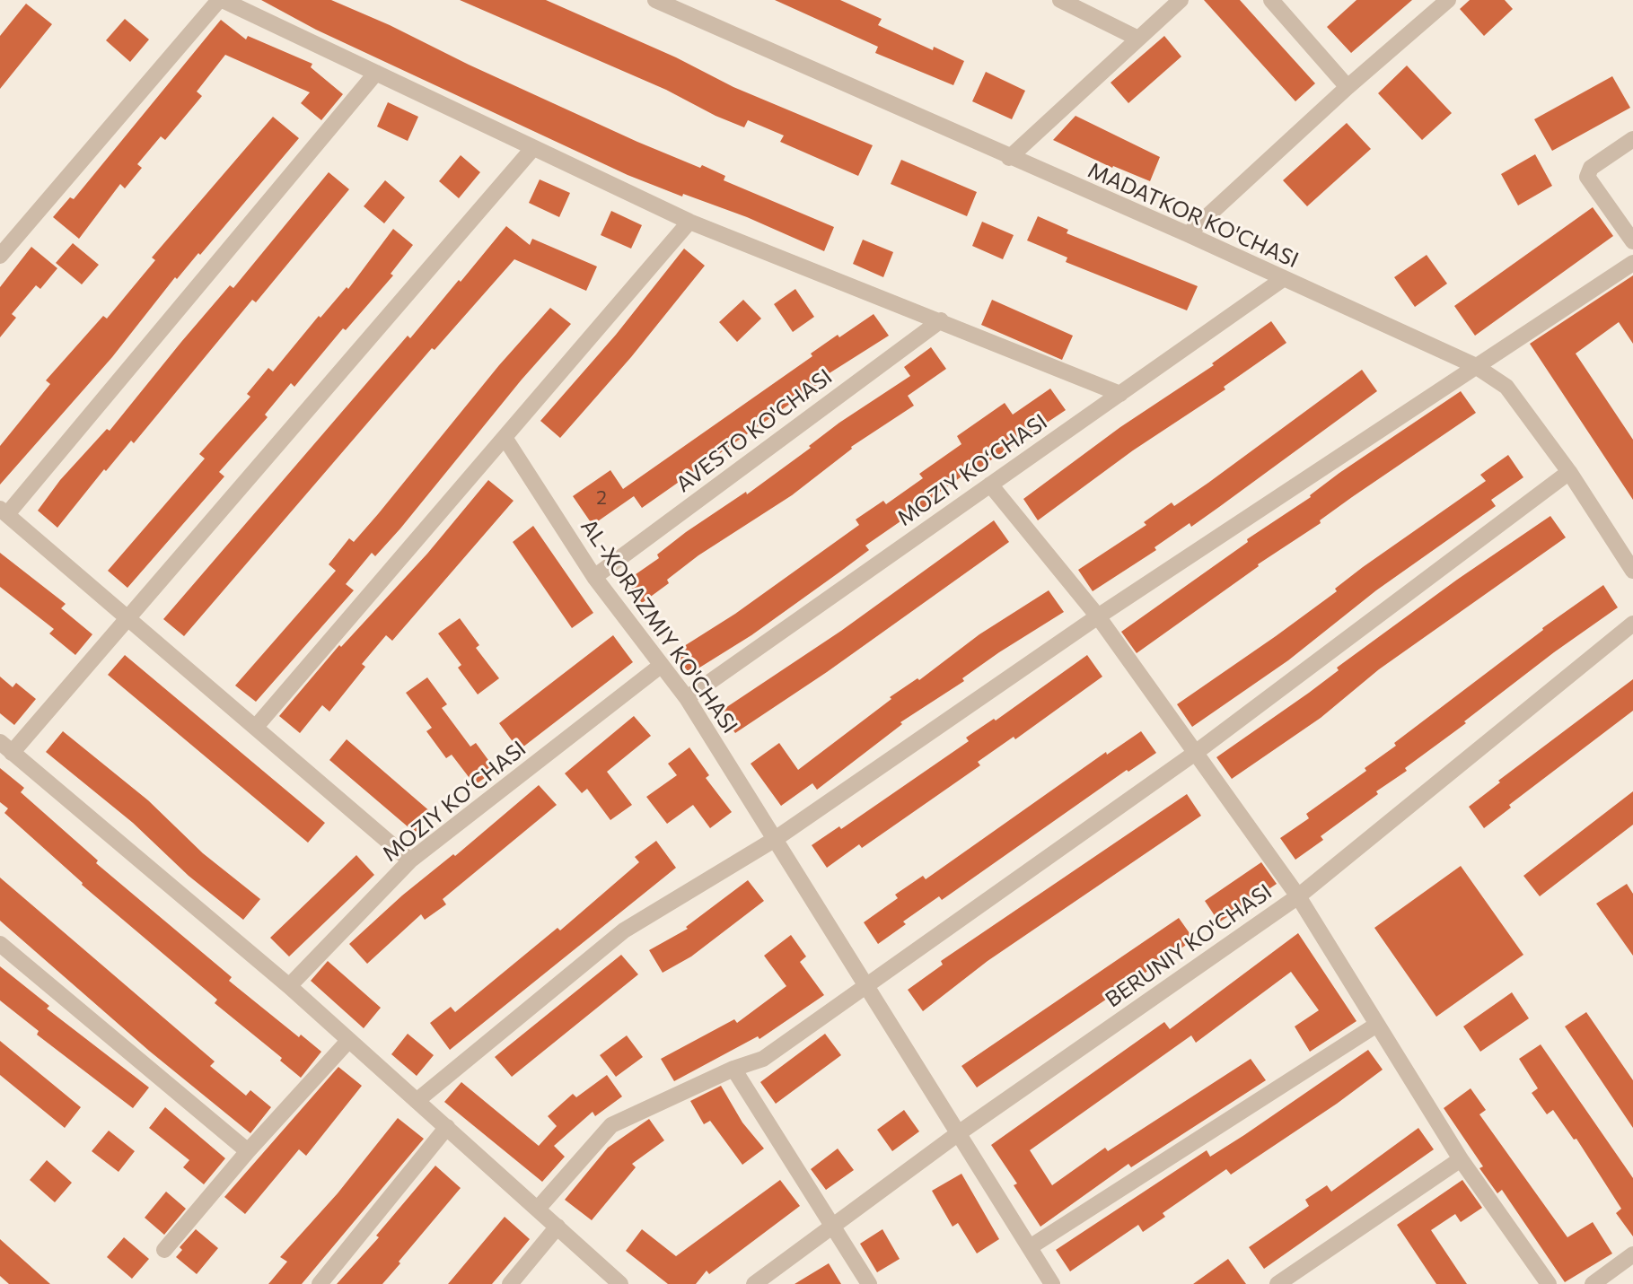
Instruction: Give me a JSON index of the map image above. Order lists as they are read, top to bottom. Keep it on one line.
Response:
{"streets":{"street":["MADATKOR KO'CHASI","AVESTO KO'CHASI","MOZIY KO‘CHASI","AL-XORAZMIY KO'CHASI","BERUNIY KO'CHASI"]},"crossings":[["MADATKOR KO'CHASI","MOZIY KO‘CHASI"],["AVESTO KO'CHASI","AL-XORAZMIY KO'CHASI"],["MOZIY KO‘CHASI","AL-XORAZMIY KO'CHASI"],["AL-XORAZMIY KO'CHASI","BERUNIY KO'CHASI"]],"house_numbers":["2"]}
